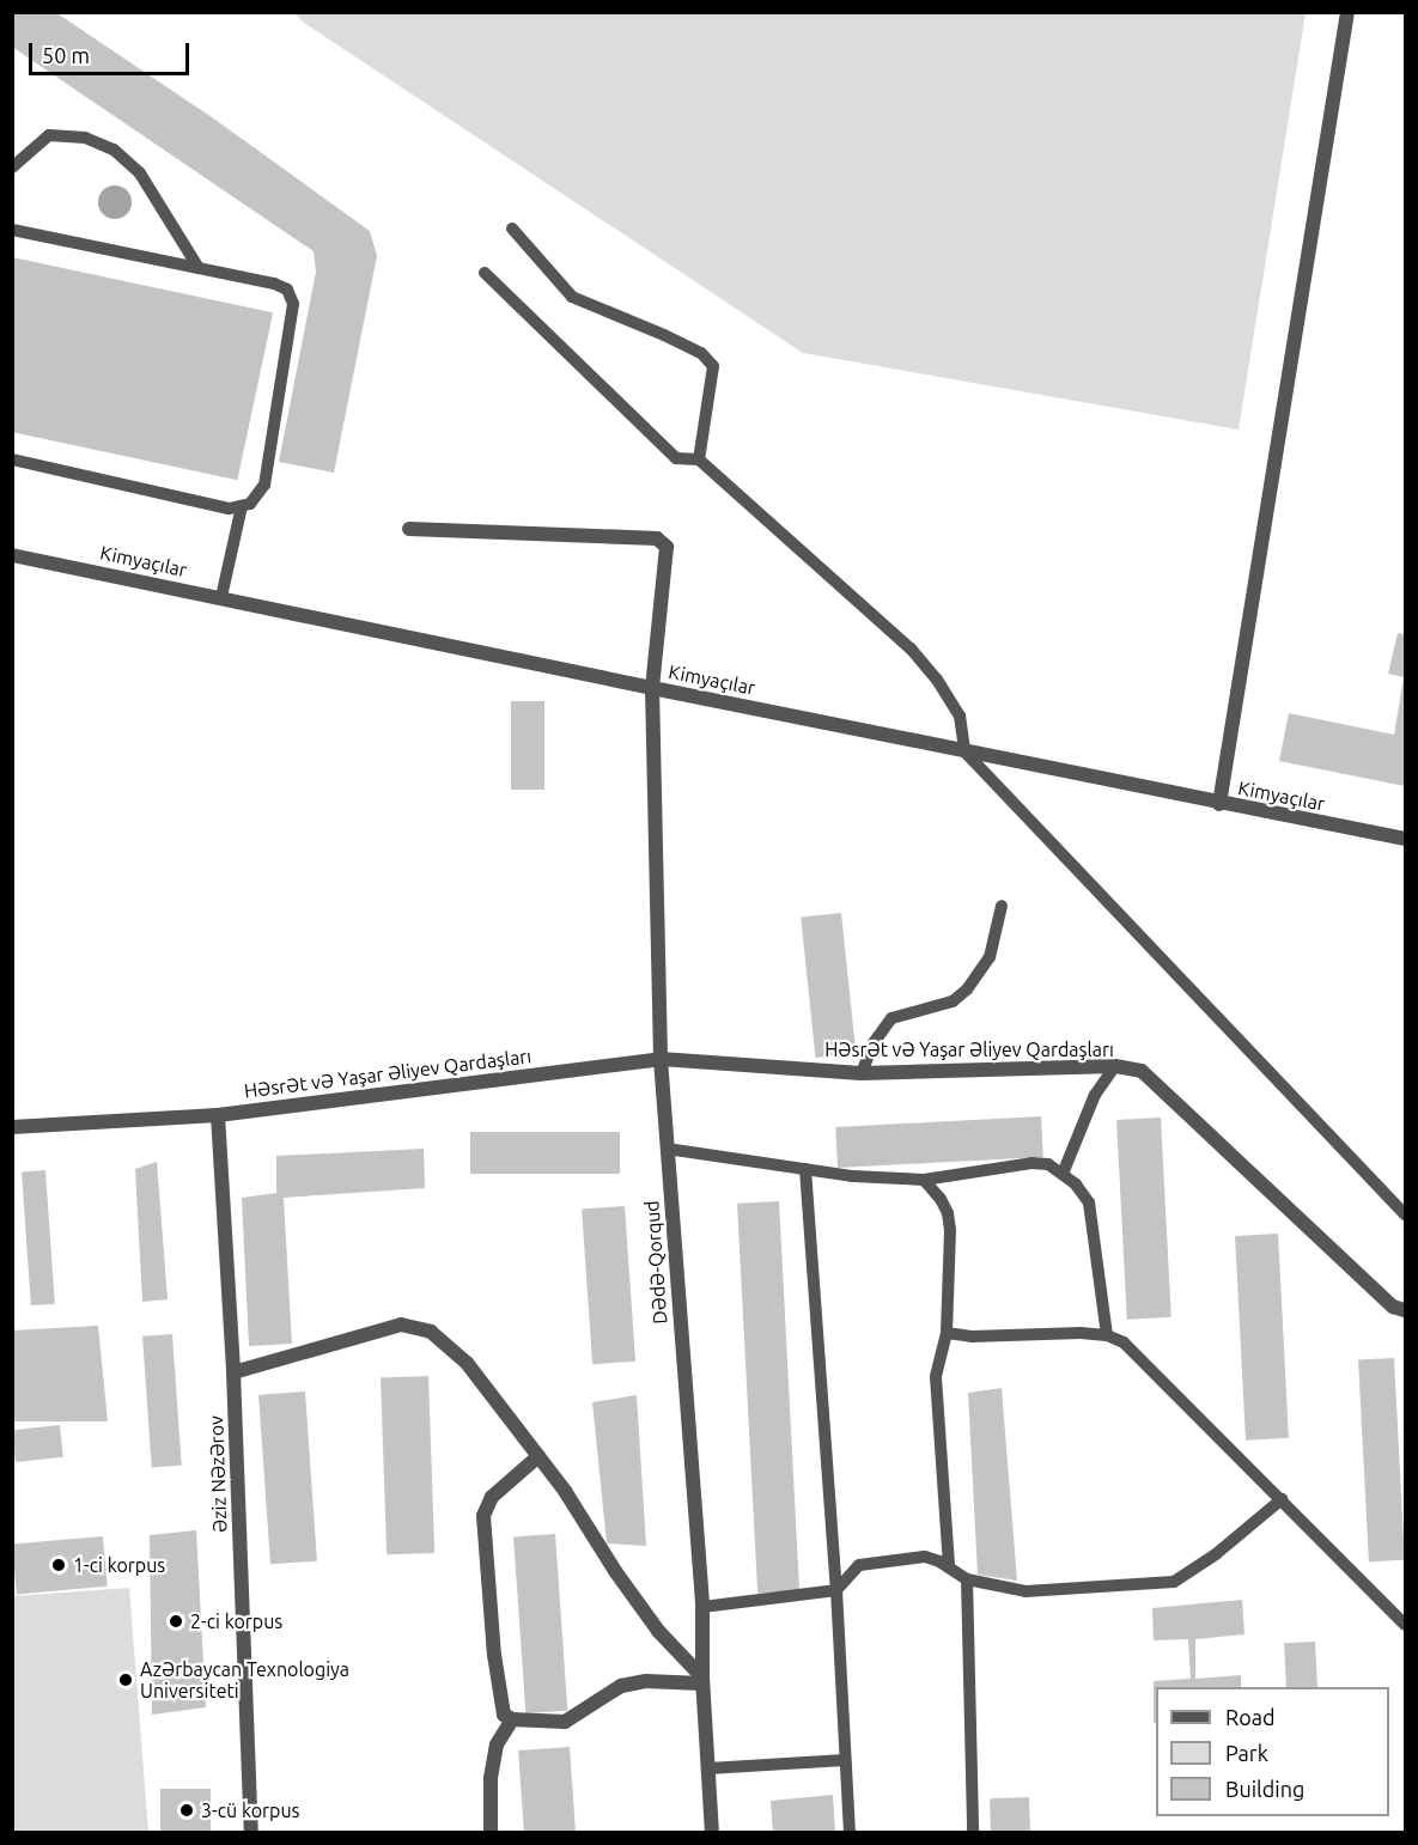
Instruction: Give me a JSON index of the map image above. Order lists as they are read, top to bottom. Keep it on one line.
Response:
{"streets":{"street":["Kimyaçılar","Həsrət və Yaşar Əliyev Qardaşları","Dədə-Qorqud","Əziz Nəzərov"]},"crossings":[["Kimyaçılar","Dədə-Qorqud"],["Həsrət və Yaşar Əliyev Qardaşları","Dədə-Qorqud"],["Həsrət və Yaşar Əliyev Qardaşları","Əziz Nəzərov"]],"places":["1-ci korpus","2-ci korpus","Azərbaycan Texnologiya Universiteti","3-cü korpus"],"legend":["Road","Park","Building"],"scale_bar":"50 m"}
